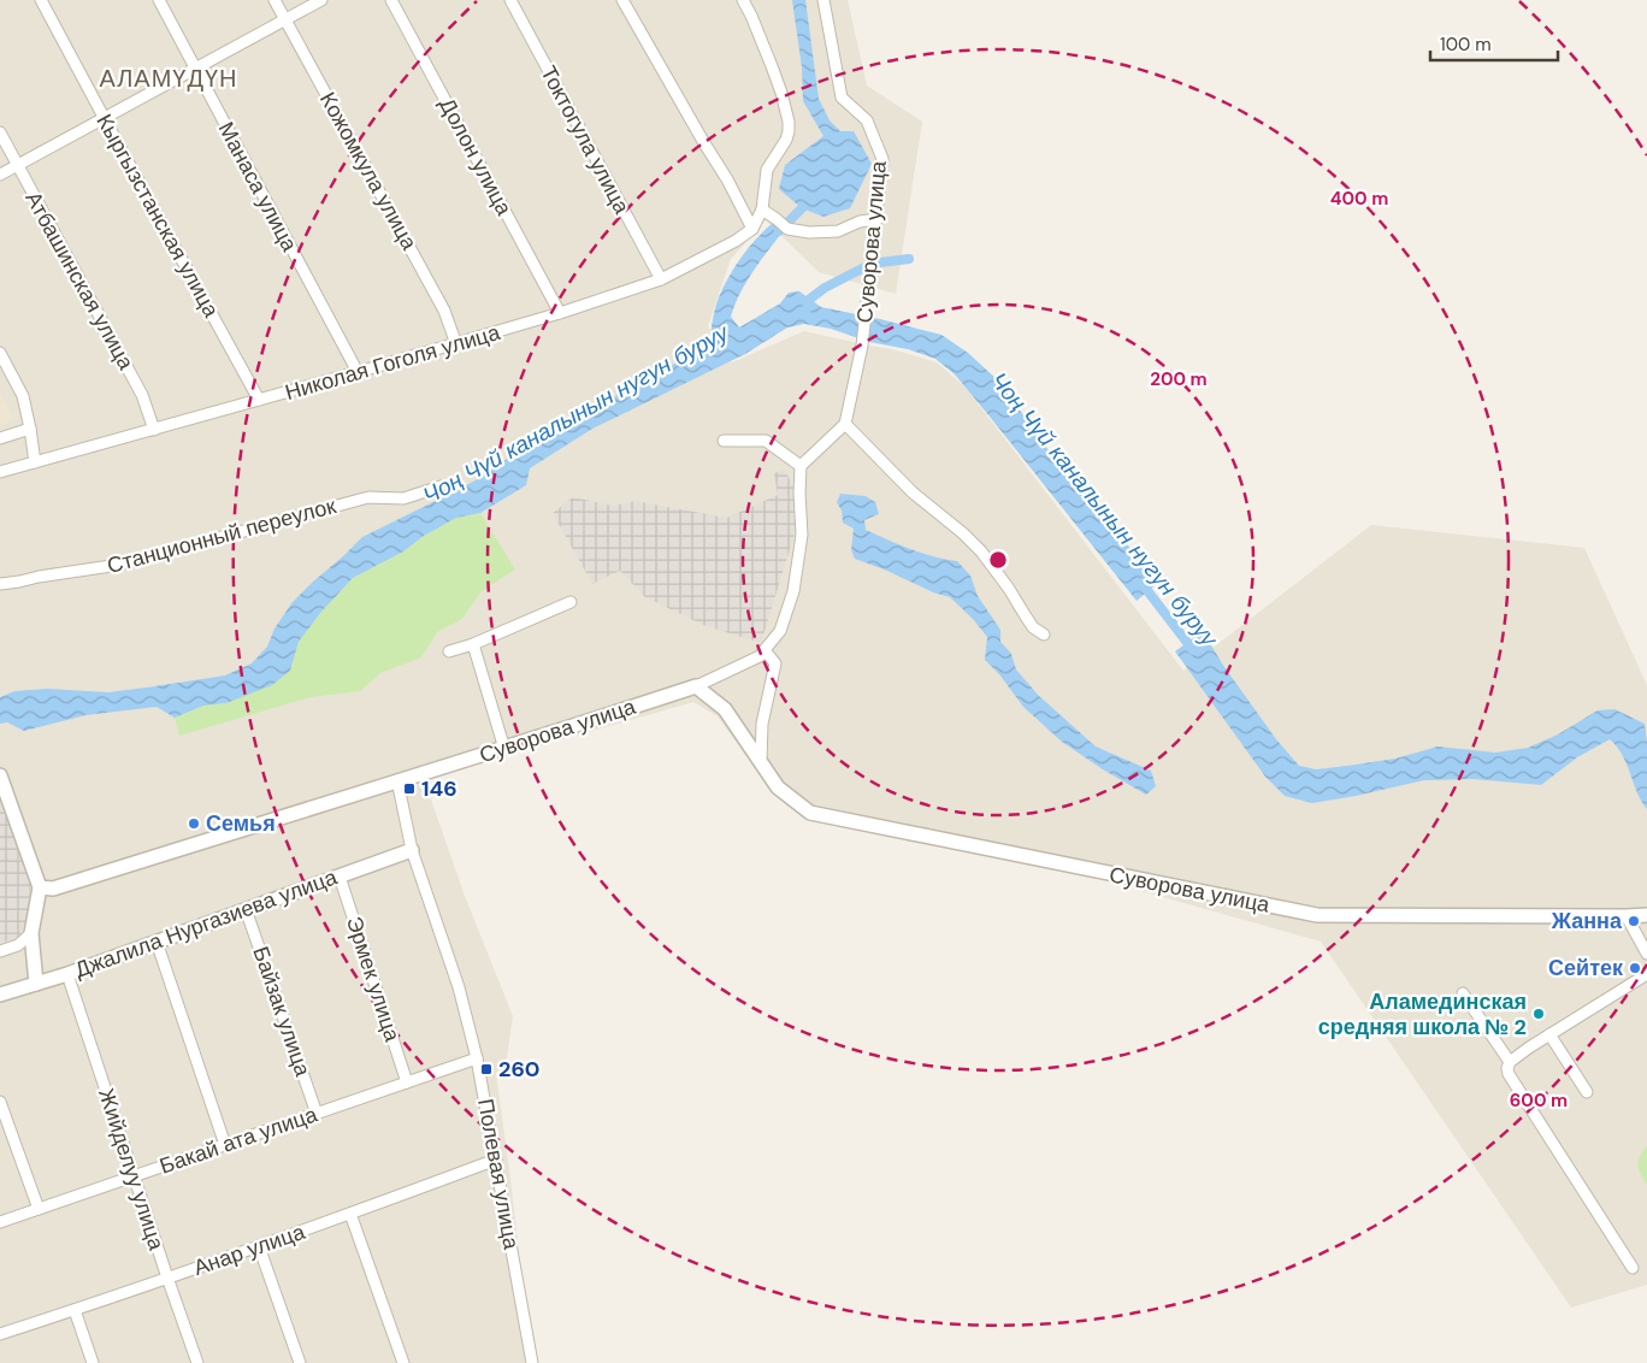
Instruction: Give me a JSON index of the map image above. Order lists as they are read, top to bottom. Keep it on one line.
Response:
{"streets":{"street":["Токтогула улица","Долон улица","Кожомкула улица","Манаса улица","Кыргызстанская улица","Суворова улица","Атбашинская улица","Николая Гоголя улица","Станционный переулок","Джалила Нургазиева улица","Эрмек улица","Байзак улица","Бакай ата улица","Жийделуу улица","Полевая улица","Анар улица"]},"crossings":[["Токтогула улица","Николая Гоголя улица"],["Долон улица","Николая Гоголя улица"],["Кожомкула улица","Николая Гоголя улица"],["Манаса улица","Николая Гоголя улица"],["Кыргызстанская улица","Николая Гоголя улица"],["Суворова улица","Полевая улица"],["Атбашинская улица","Николая Гоголя улица"],["Джалила Нургазиева улица","Эрмек улица"],["Джалила Нургазиева улица","Байзак улица"],["Джалила Нургазиева улица","Жийделуу улица"],["Джалила Нургазиева улица","Полевая улица"],["Эрмек улица","Бакай ата улица"],["Байзак улица","Бакай ата улица"],["Бакай ата улица","Жийделуу улица"],["Бакай ата улица","Полевая улица"],["Жийделуу улица","Анар улица"],["Полевая улица","Анар улица"]],"districts":["АЛАМҮДҮН"],"water":["Чоң Чүй каналынын нугун буруу"],"places":{"transit":["146","260"],"other":["Семья","Жанна","Сейтек","Аламединская средняя школа № 2"]},"scale_bar":"100 m","rings":["400 m","200 m","600 m"]}
